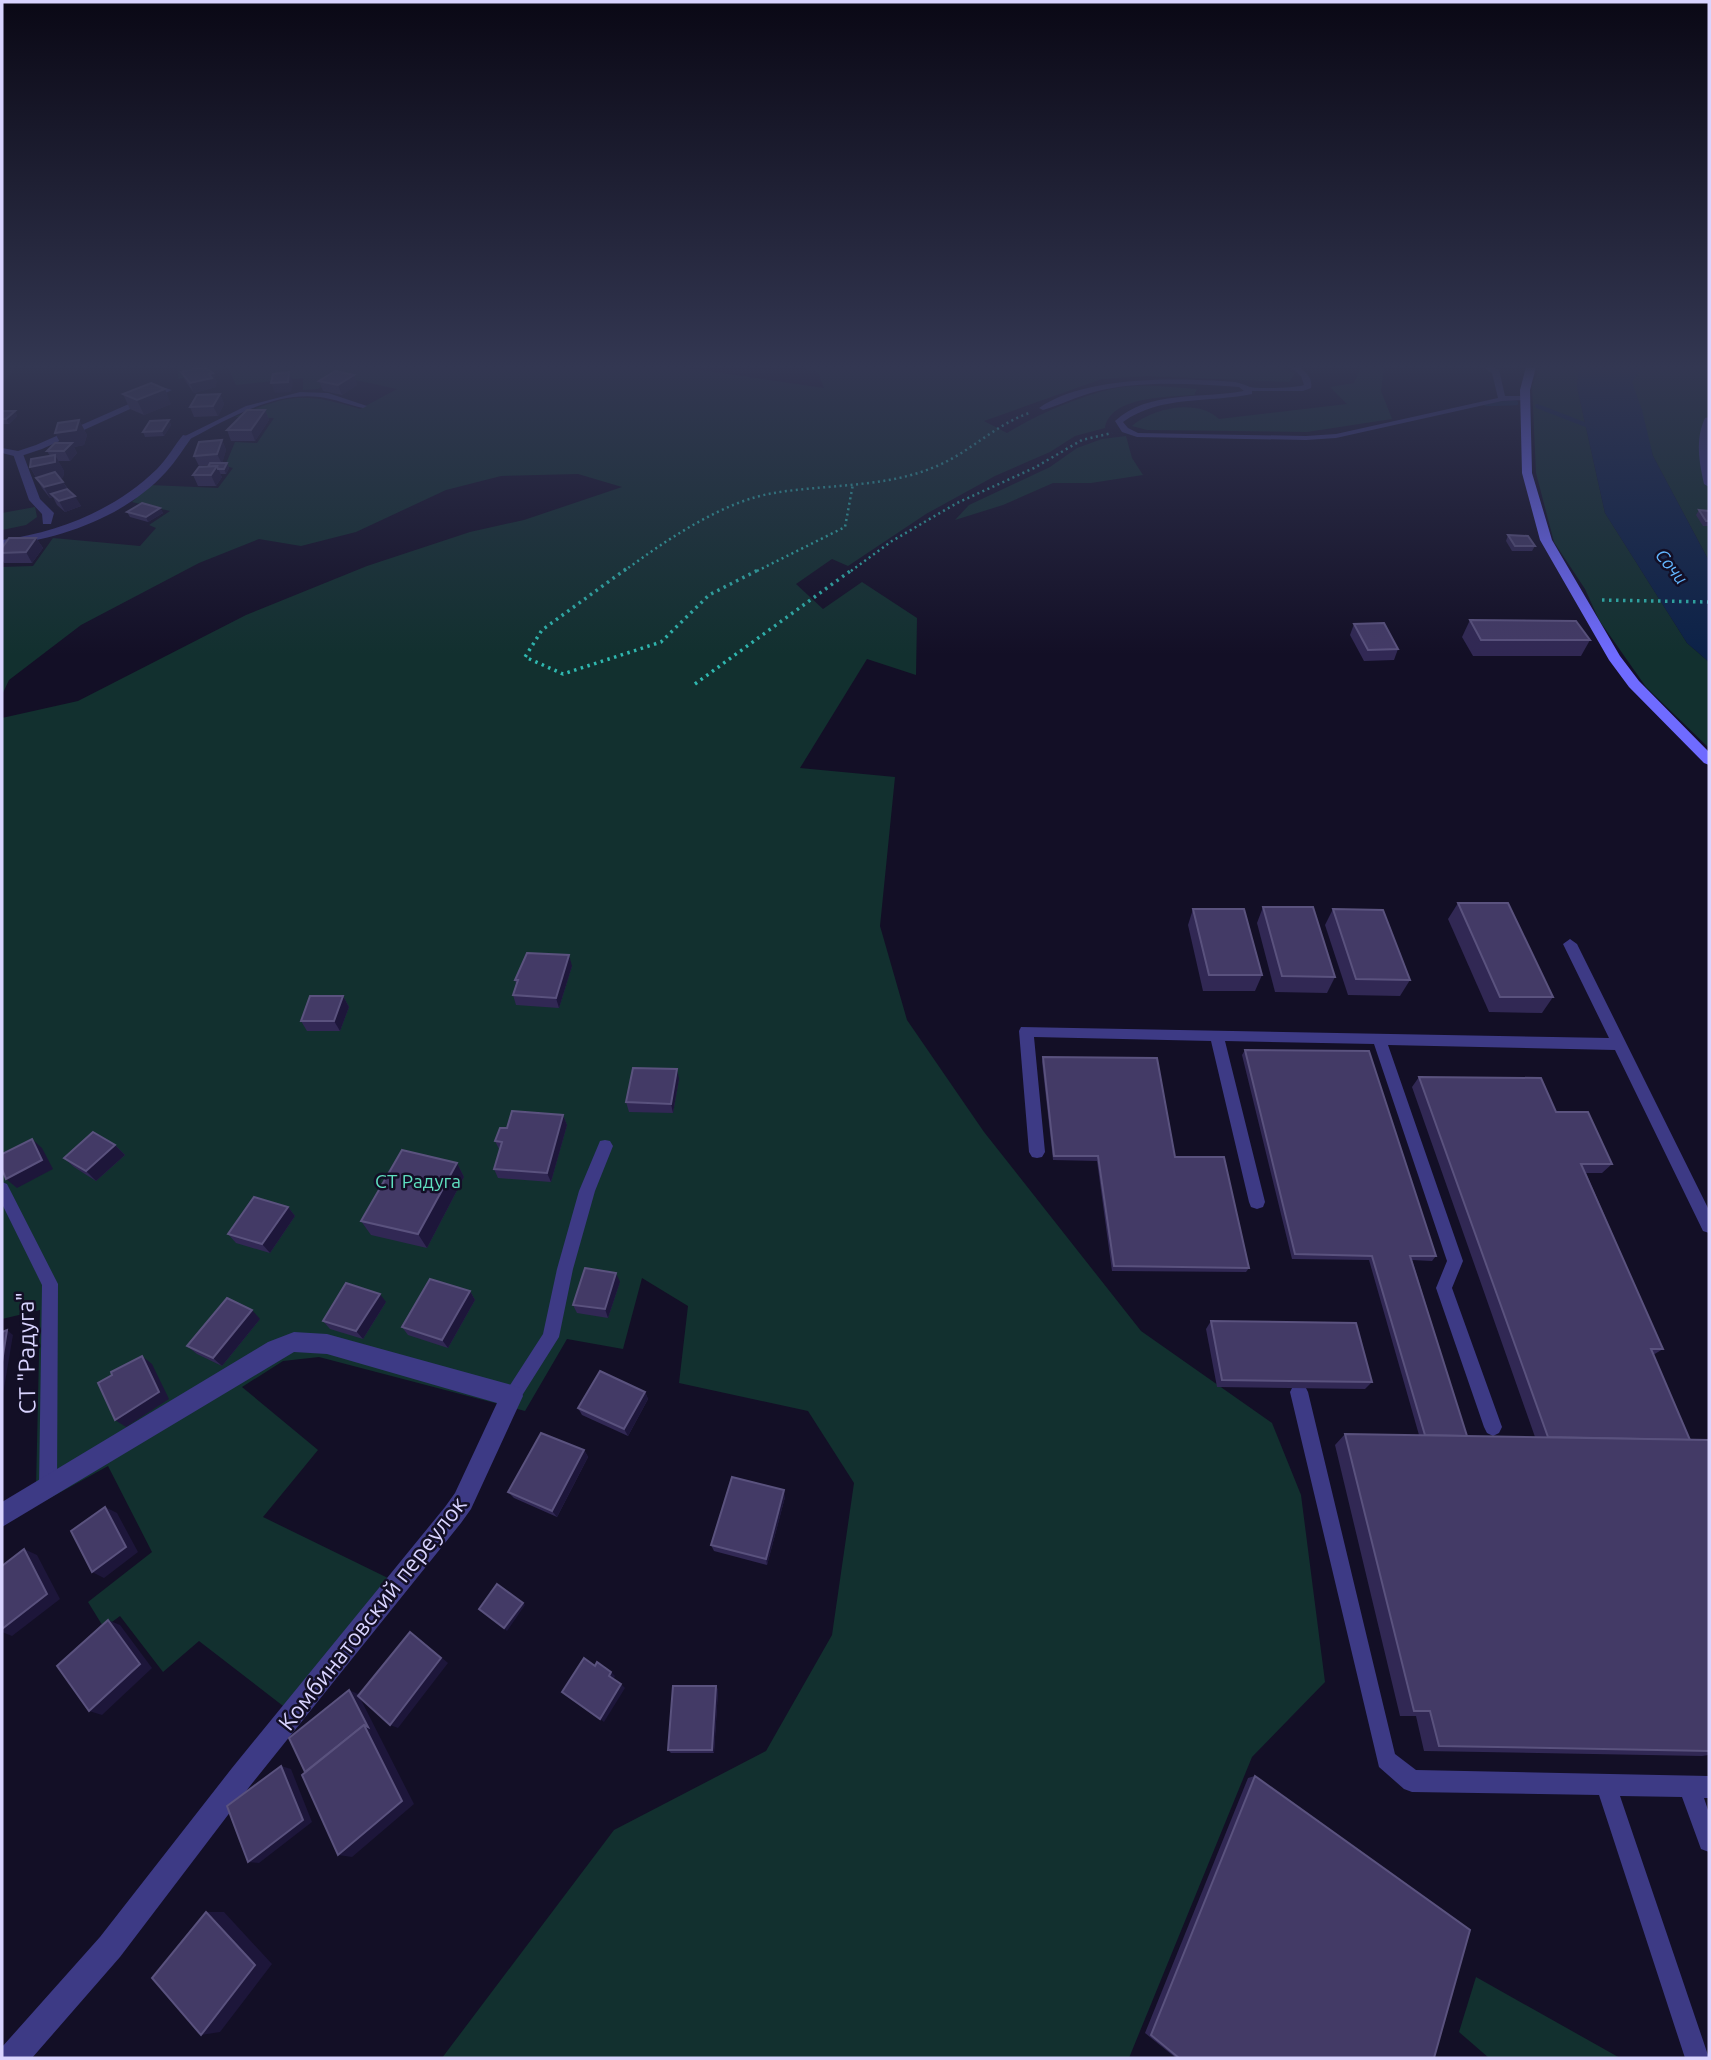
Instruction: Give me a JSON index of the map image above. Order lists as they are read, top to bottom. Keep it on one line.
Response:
{"streets":{"street":["Комбинатовский переулок"],"lane":["СТ \"Радуга\""]},"water":["Сочи"],"parks":["СТ Радуга"]}
